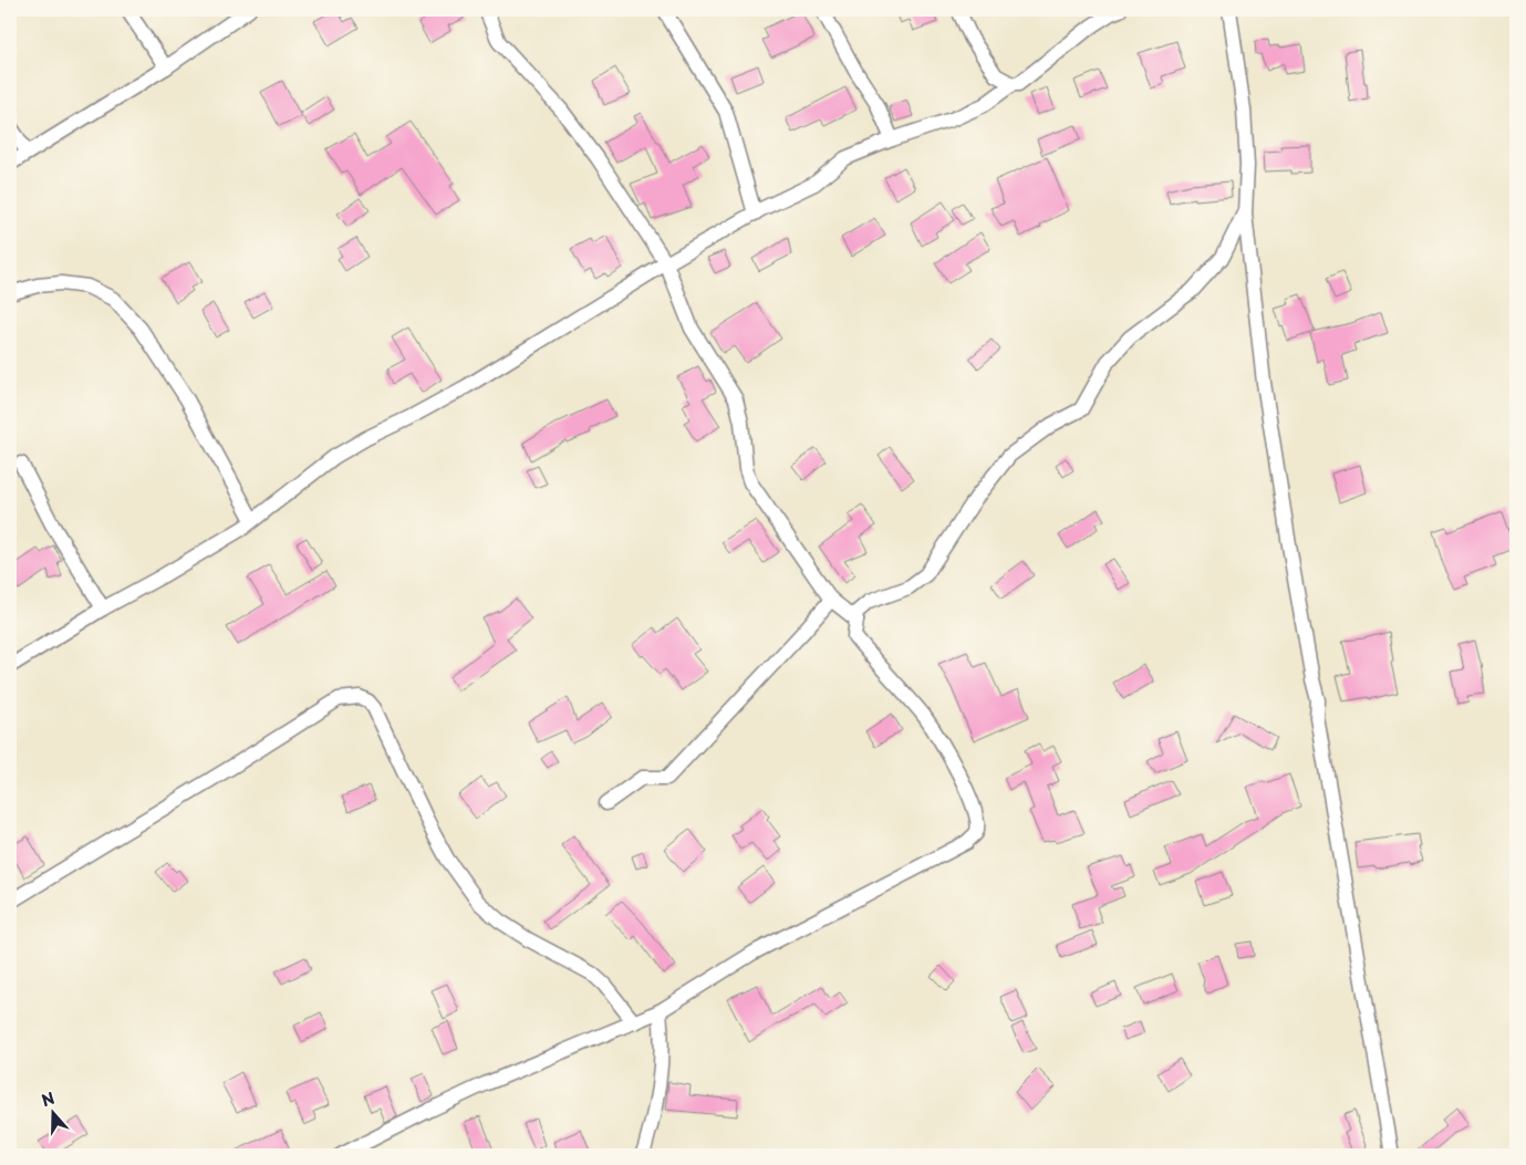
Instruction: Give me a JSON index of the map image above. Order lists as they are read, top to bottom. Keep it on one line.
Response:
{"north":"top"}
